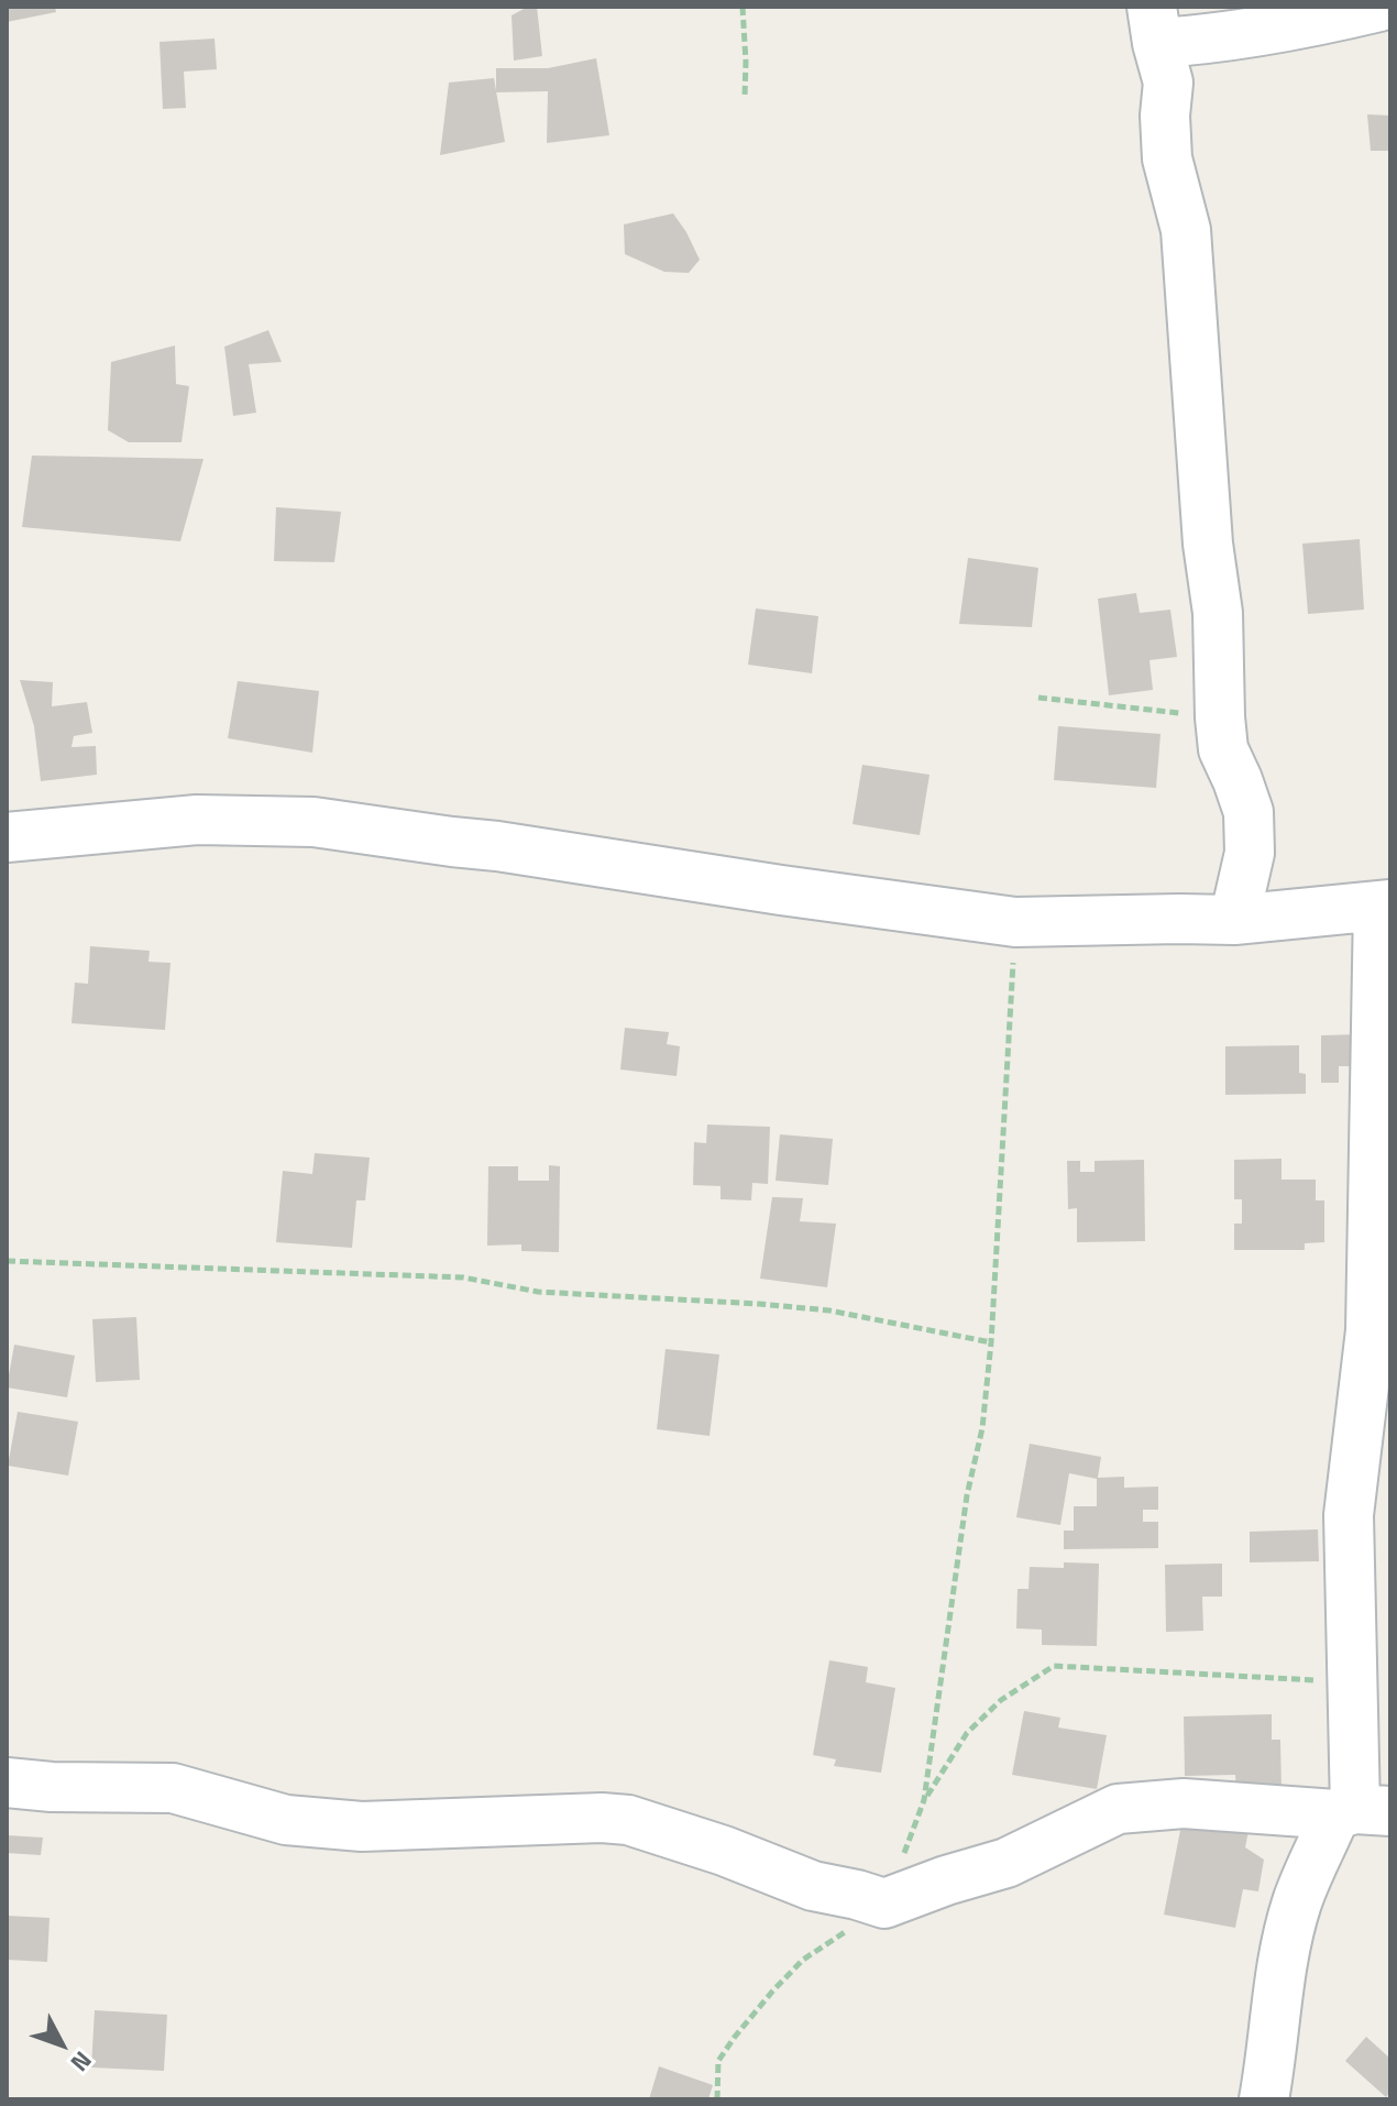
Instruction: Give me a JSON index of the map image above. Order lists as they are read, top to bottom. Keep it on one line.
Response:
{"north":"bottom right"}
